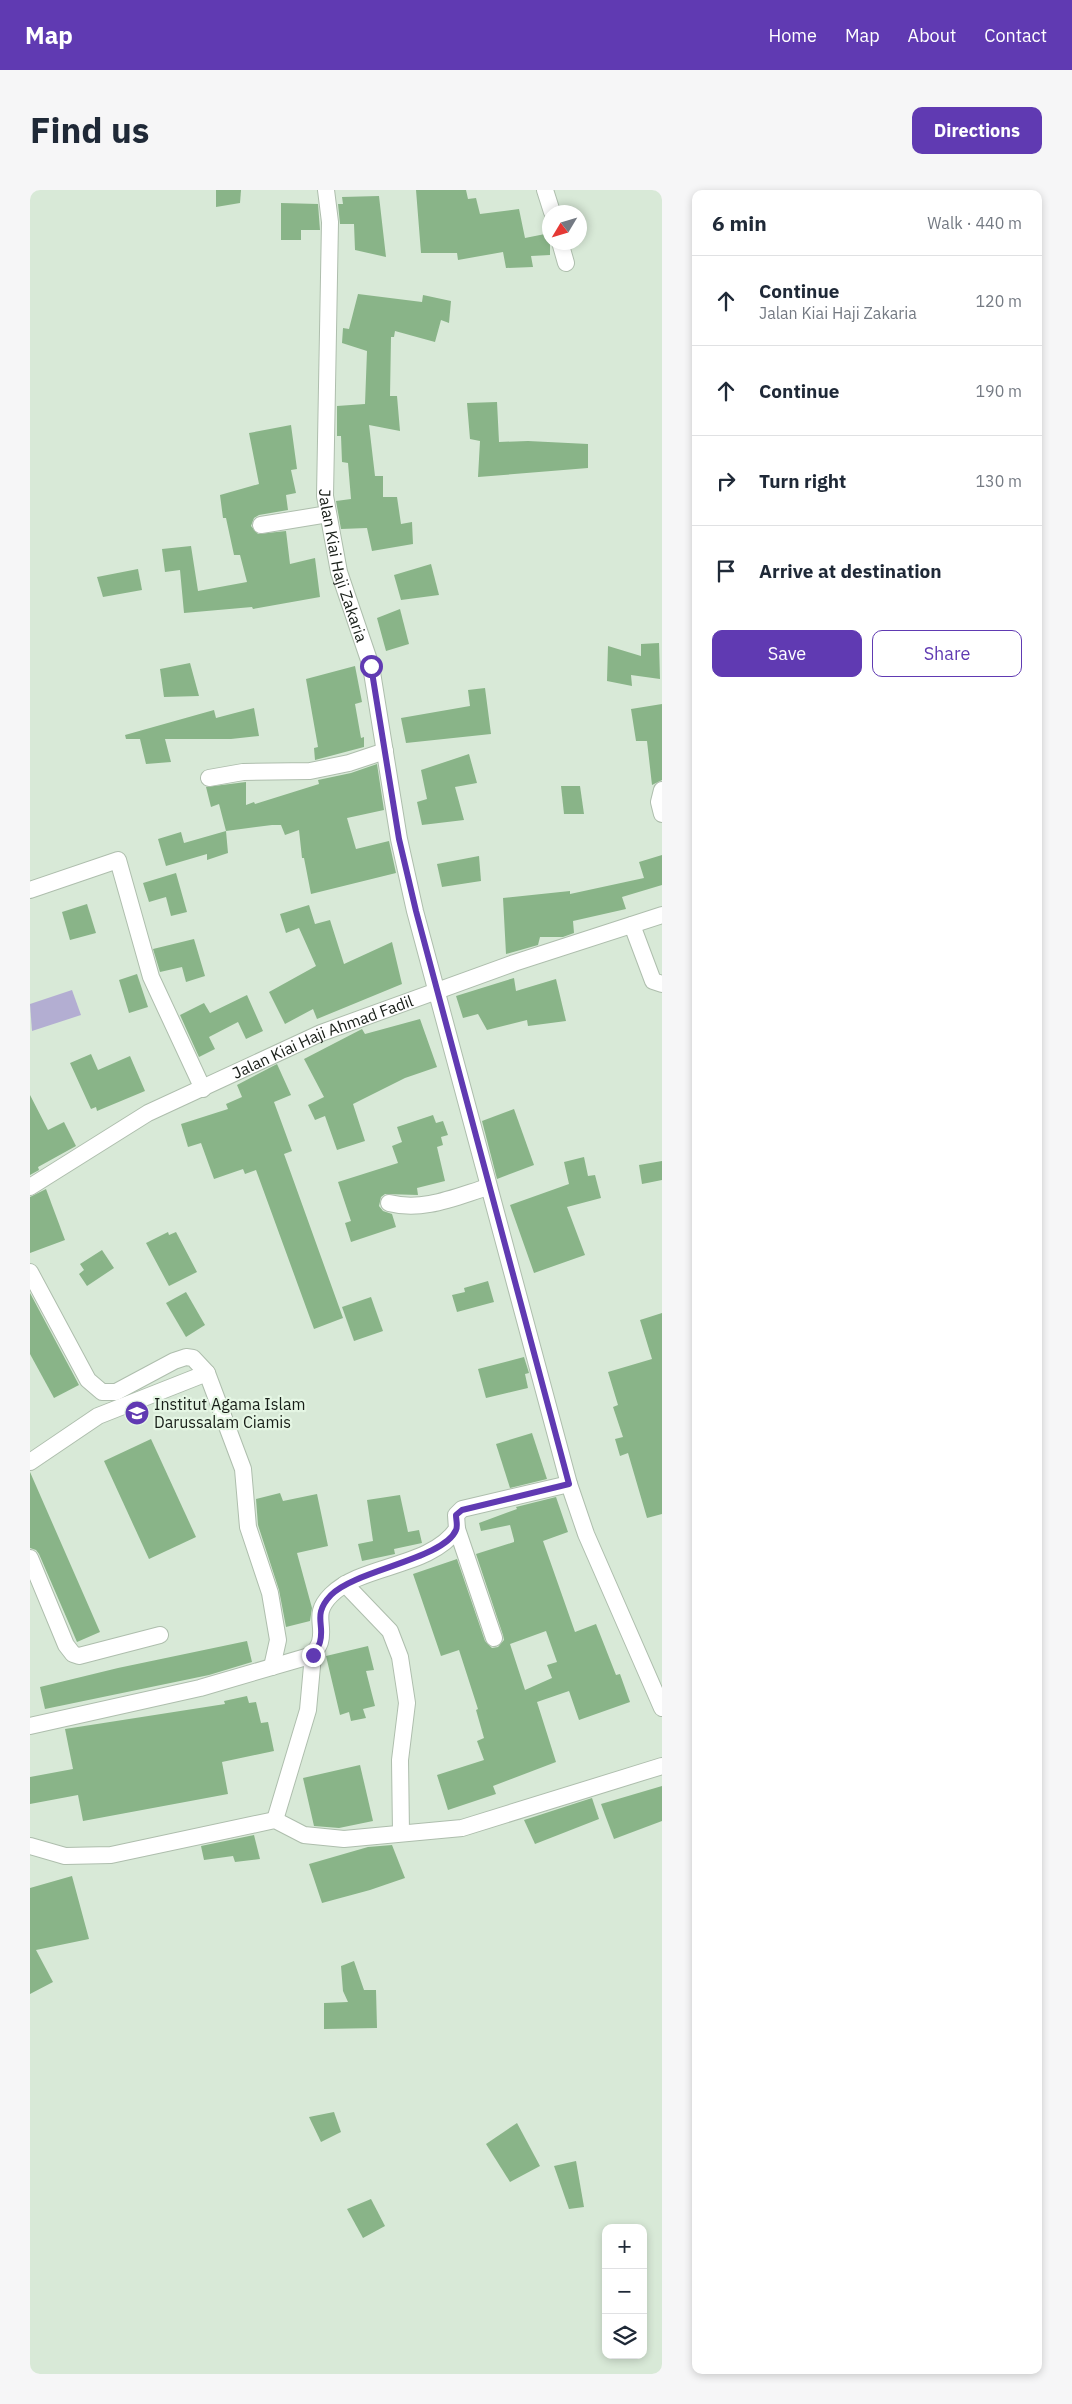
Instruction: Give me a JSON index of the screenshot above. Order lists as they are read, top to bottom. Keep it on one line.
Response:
{"streets":{"street":["Jalan Kiai Haji Zakaria","Jalan Kiai Haji Ahmad Fadil"]},"crossings":[["Jalan Kiai Haji Zakaria","Jalan Kiai Haji Ahmad Fadil"]],"places":{"school or university":["Institut Agama Islam Darussalam Ciamis"]},"north":"bottom left","page":{"header":"Map","nav":["Home","Map","About","Contact"],"title":"Find us","buttons":["Directions",["Save","Share"]],"heading":["6 min","Walk · 440 m"],"list":[["Continue","Jalan Kiai Haji Zakaria","120 m"],["Continue","190 m"],["Turn right","130 m"],"Arrive at destination"],"map_buttons":["+","−"]}}
